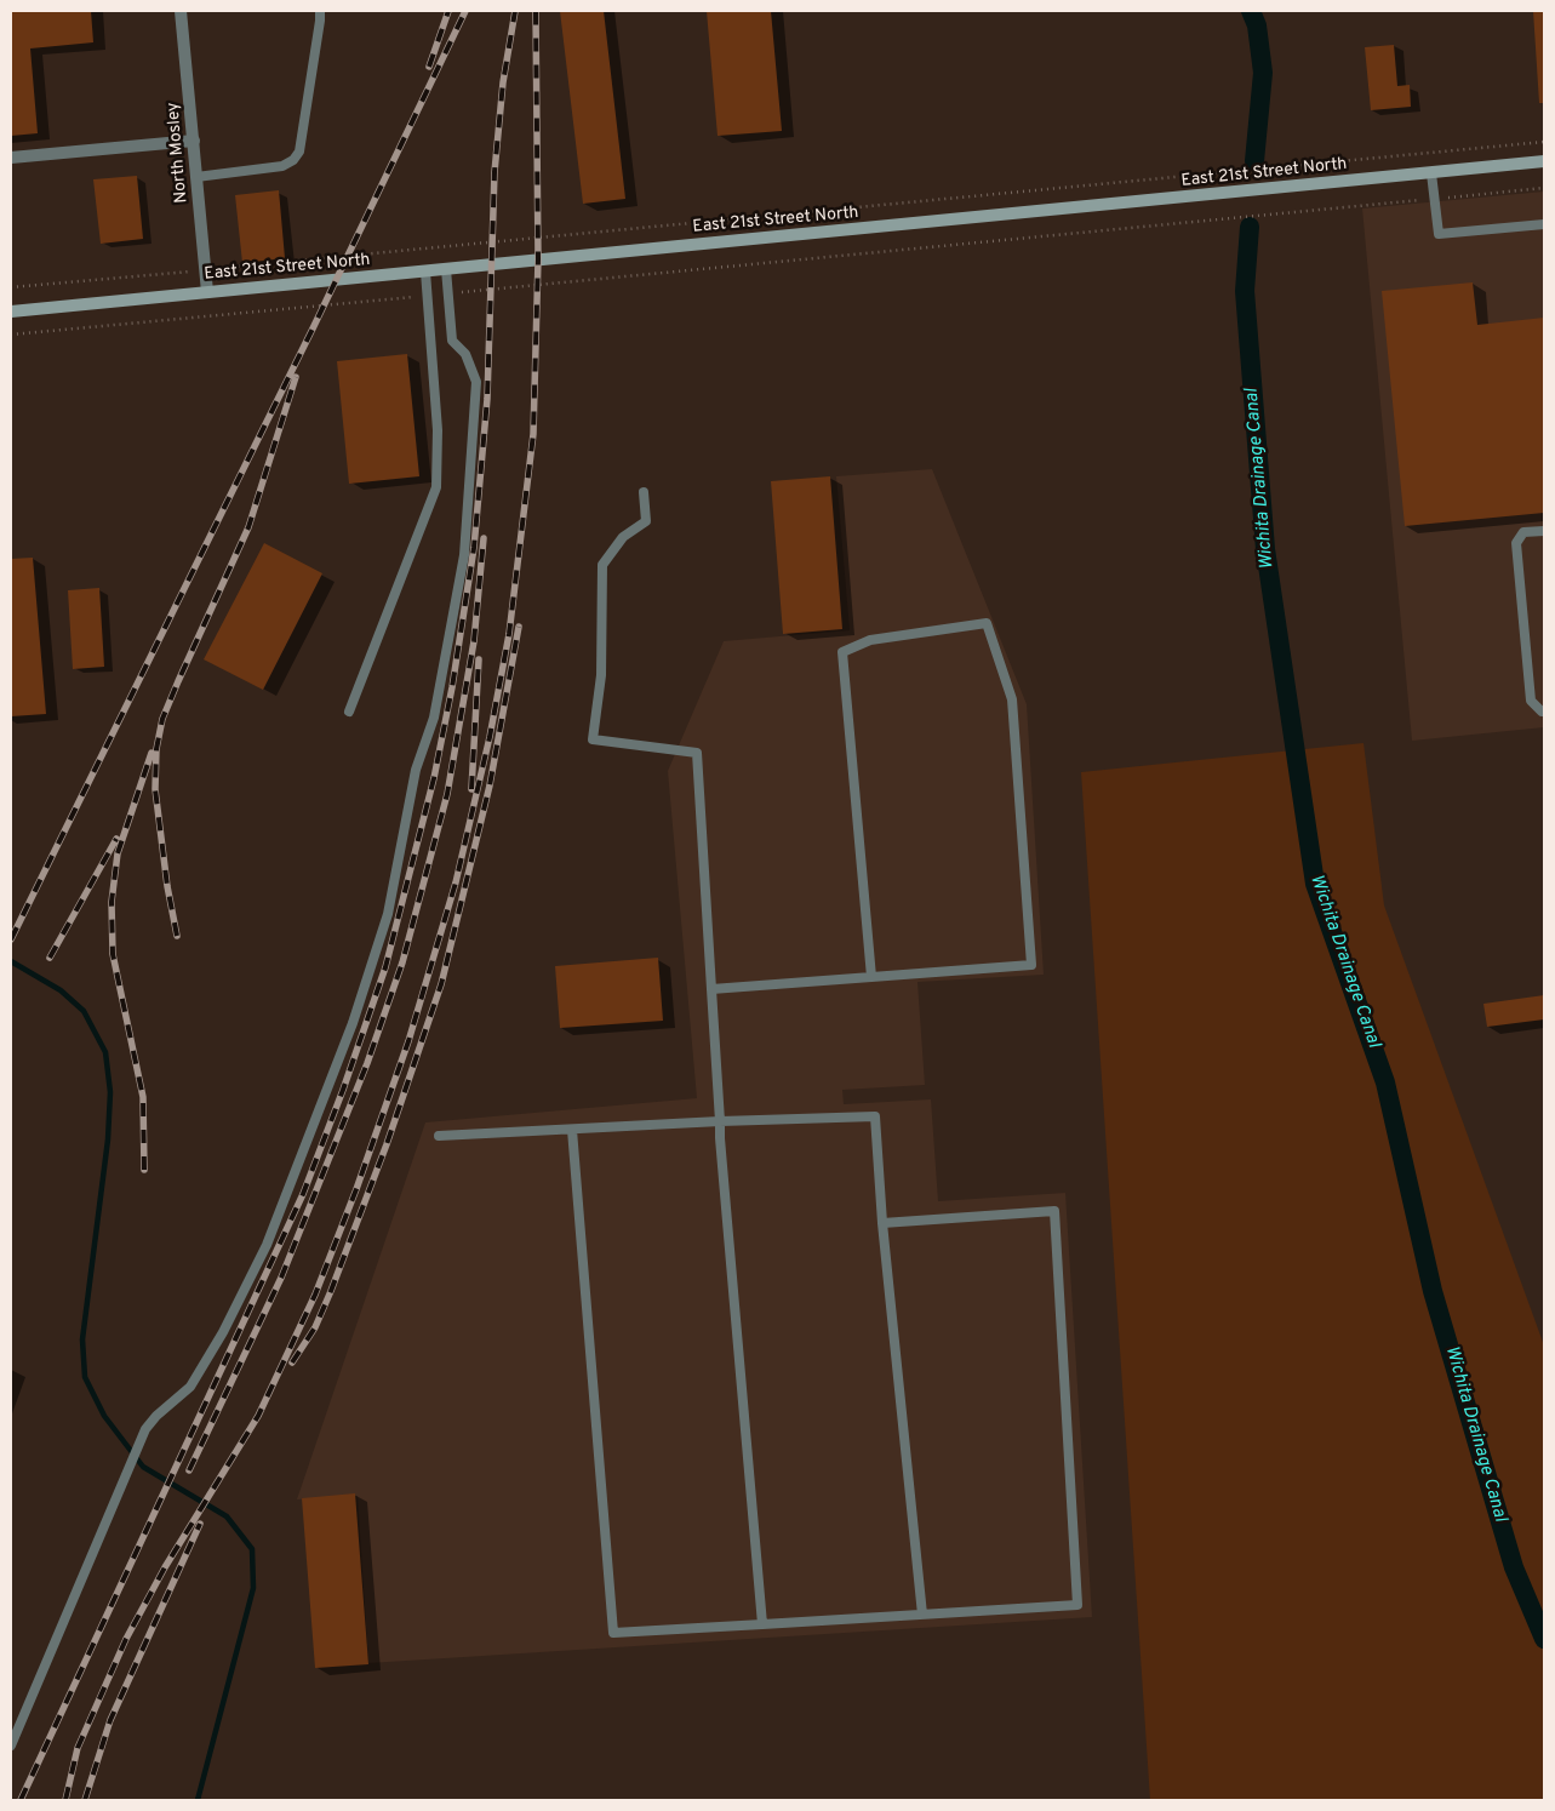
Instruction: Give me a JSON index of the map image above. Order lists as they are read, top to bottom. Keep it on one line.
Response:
{"streets":{"main road":["East 21st Street North"],"street":["North Mosley"]},"crossings":[["North Mosley","East 21st Street North"]],"water":["Wichita Drainage Canal"]}
